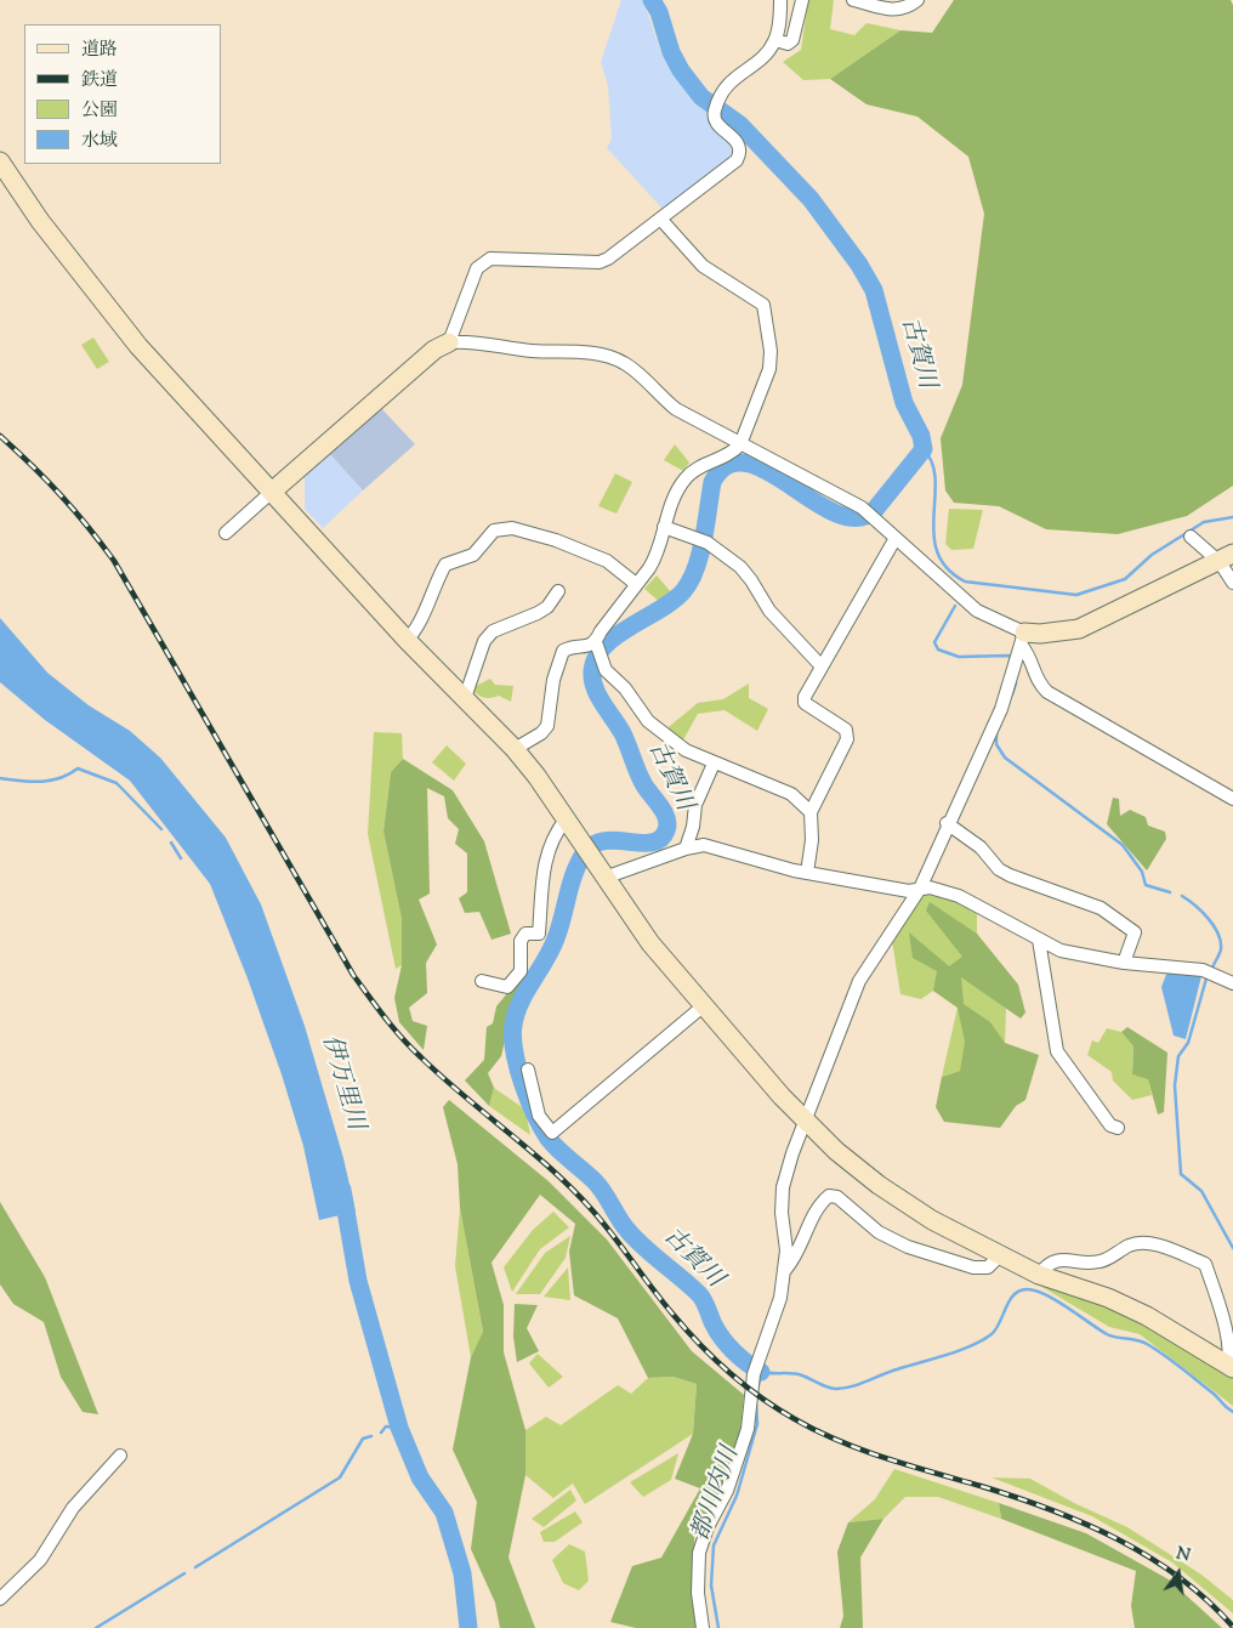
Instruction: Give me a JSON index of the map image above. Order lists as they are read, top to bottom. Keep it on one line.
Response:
{"water":["古賀川","伊万里川","都川内川"],"legend":["道路","鉄道","公園","水域"],"north":"top"}
